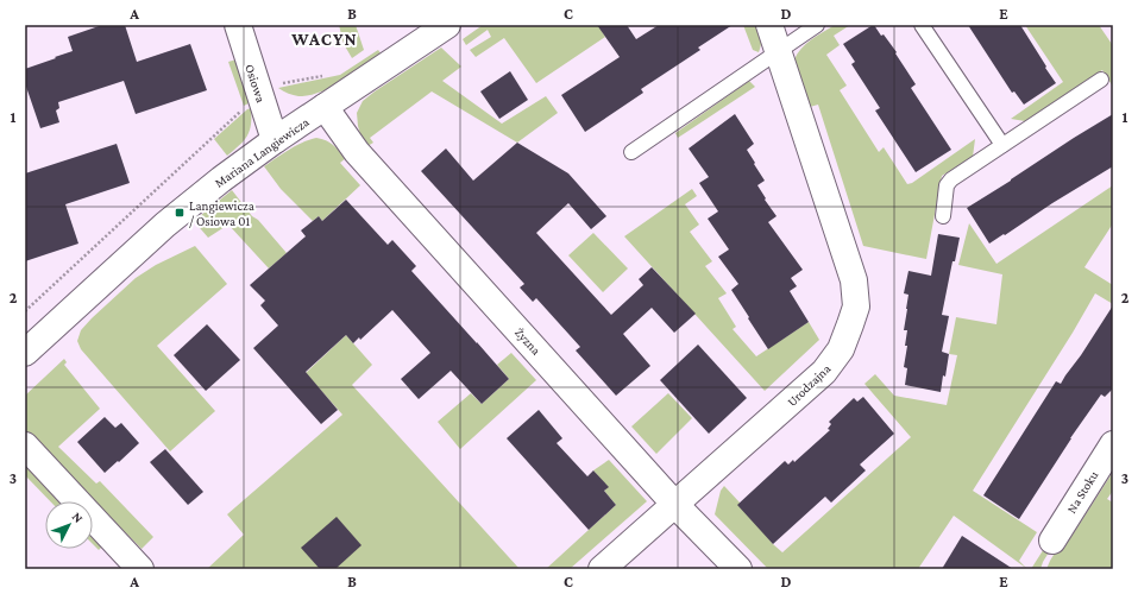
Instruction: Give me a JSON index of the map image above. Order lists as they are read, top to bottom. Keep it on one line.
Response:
{"streets":{"street":["Osiowa","Mariana Langiewicza","Żyzna","Urodzajna","Na Stoku"]},"crossings":[["Osiowa","Mariana Langiewicza"],["Mariana Langiewicza","Żyzna"],["Żyzna","Urodzajna"]],"districts":["WACYN"],"places":{"transit":["Langiewicza / Osiowa 01"]},"north":"top right","grid":{"columns":["A","B","C","D","E"],"rows":["1","2","3"]}}
